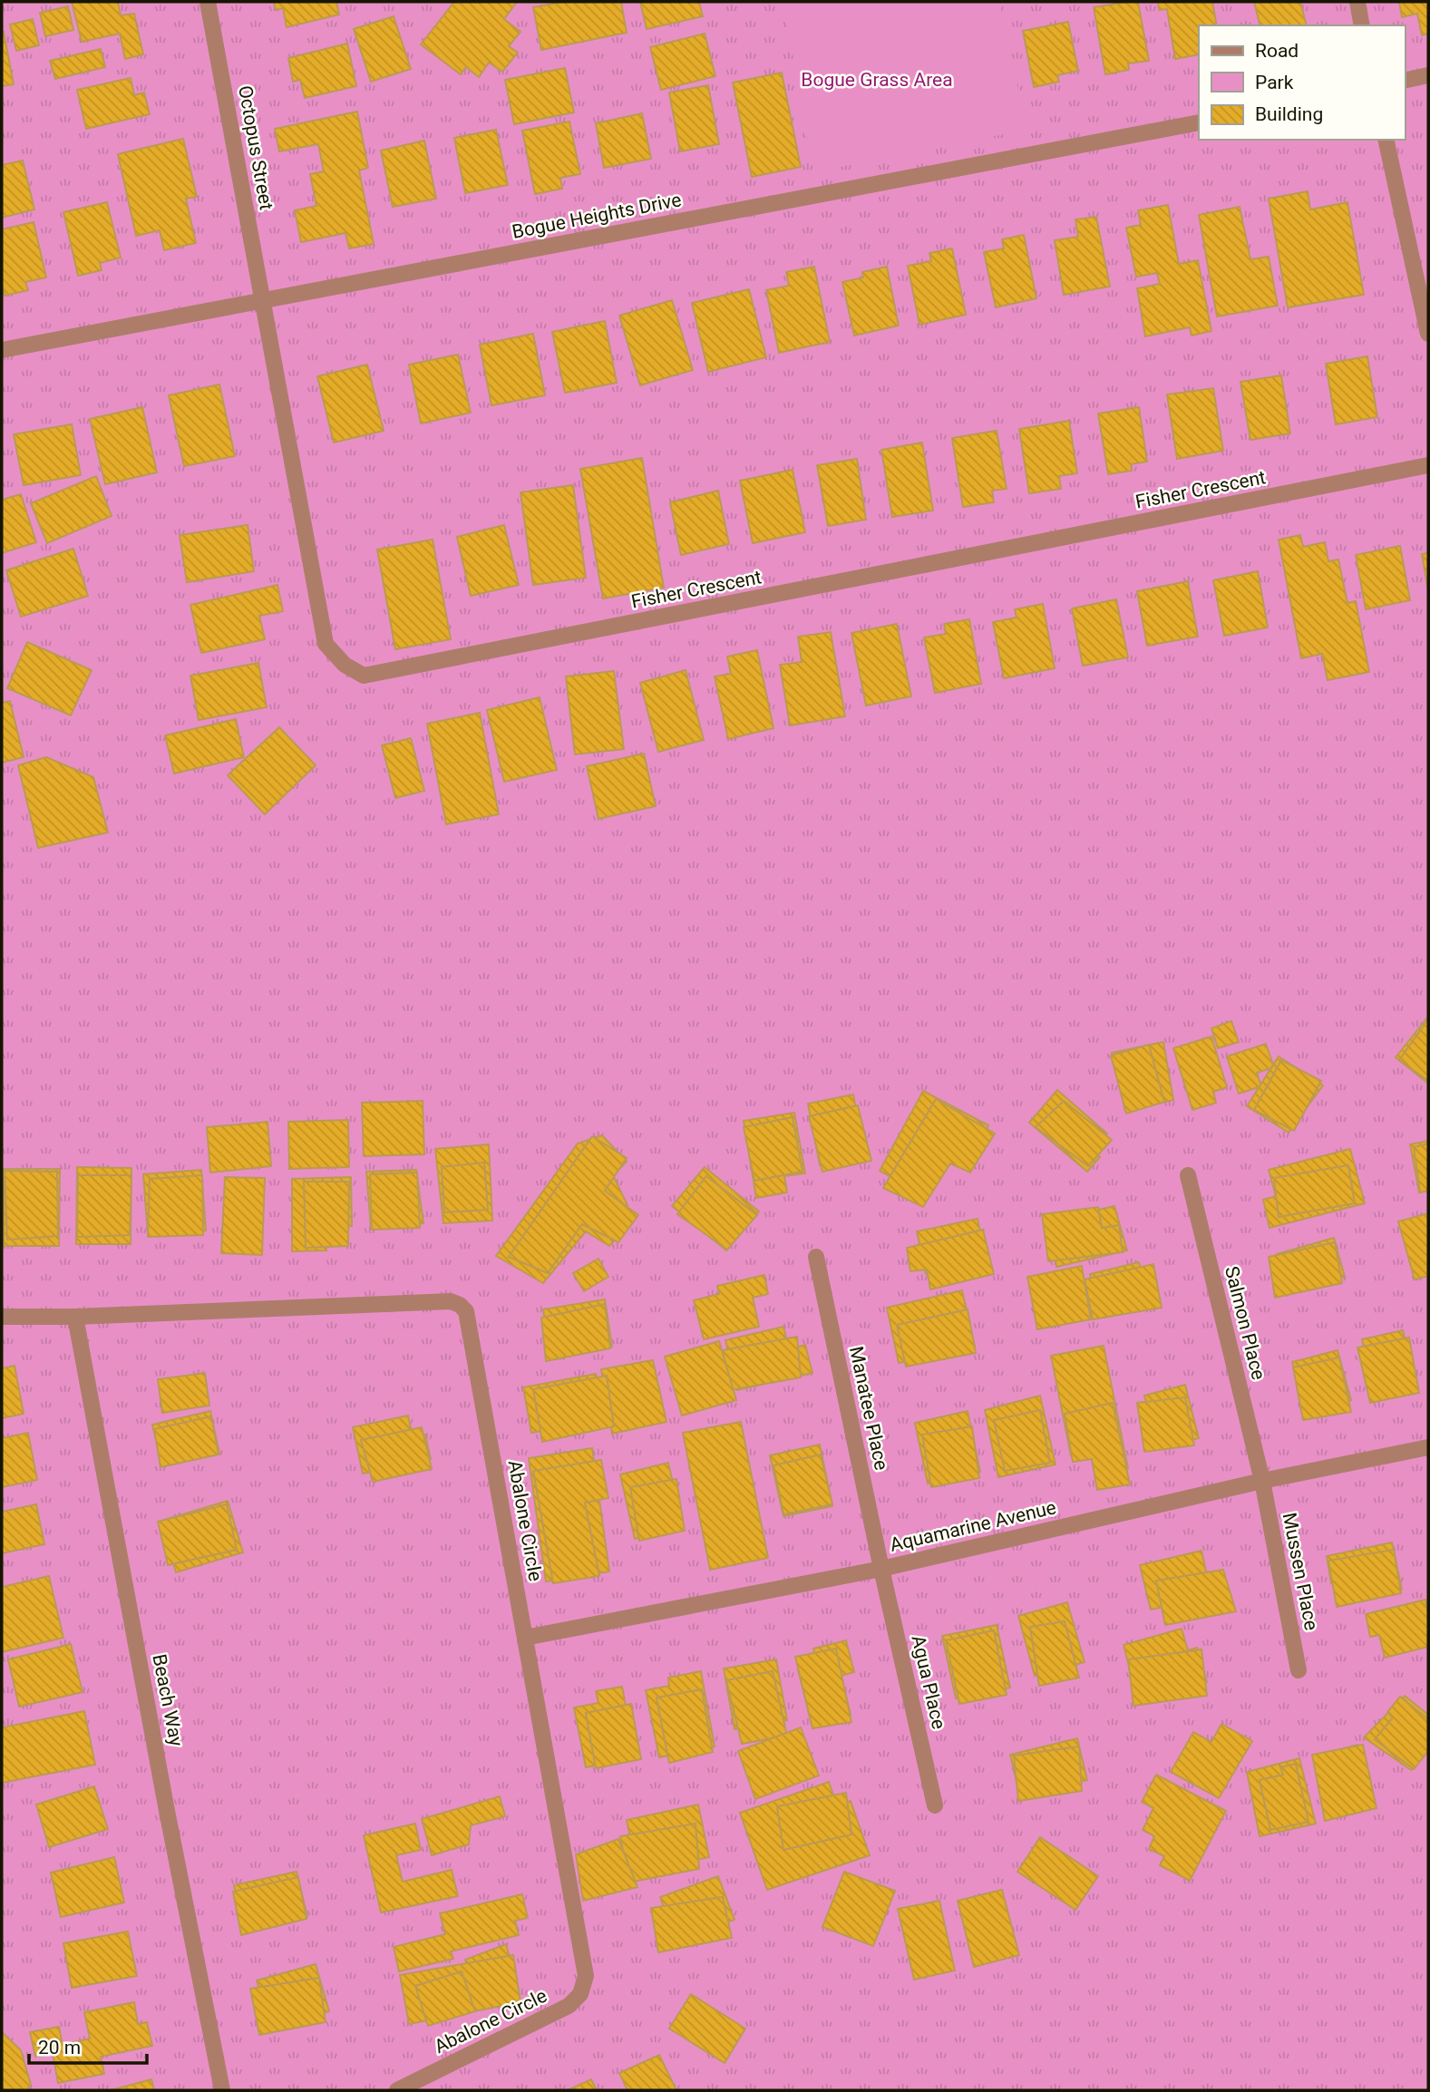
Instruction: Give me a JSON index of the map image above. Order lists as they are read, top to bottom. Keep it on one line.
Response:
{"streets":{"street":["Octopus Street","Bogue Heights Drive","Fisher Crescent","Salmon Place","Manatee Place","Abalone Circle","Aquamarine Avenue","Mussen Place","Agua Place","Beach Way"]},"crossings":[["Octopus Street","Bogue Heights Drive"],["Octopus Street","Fisher Crescent"],["Bogue Heights Drive","Fisher Crescent"],["Salmon Place","Aquamarine Avenue"],["Salmon Place","Mussen Place"],["Manatee Place","Aquamarine Avenue"],["Manatee Place","Agua Place"],["Abalone Circle","Aquamarine Avenue"],["Abalone Circle","Beach Way"],["Aquamarine Avenue","Mussen Place"],["Aquamarine Avenue","Agua Place"]],"parks":["Bogue Grass Area"],"legend":["Road","Park","Building"],"scale_bar":"20 m"}
